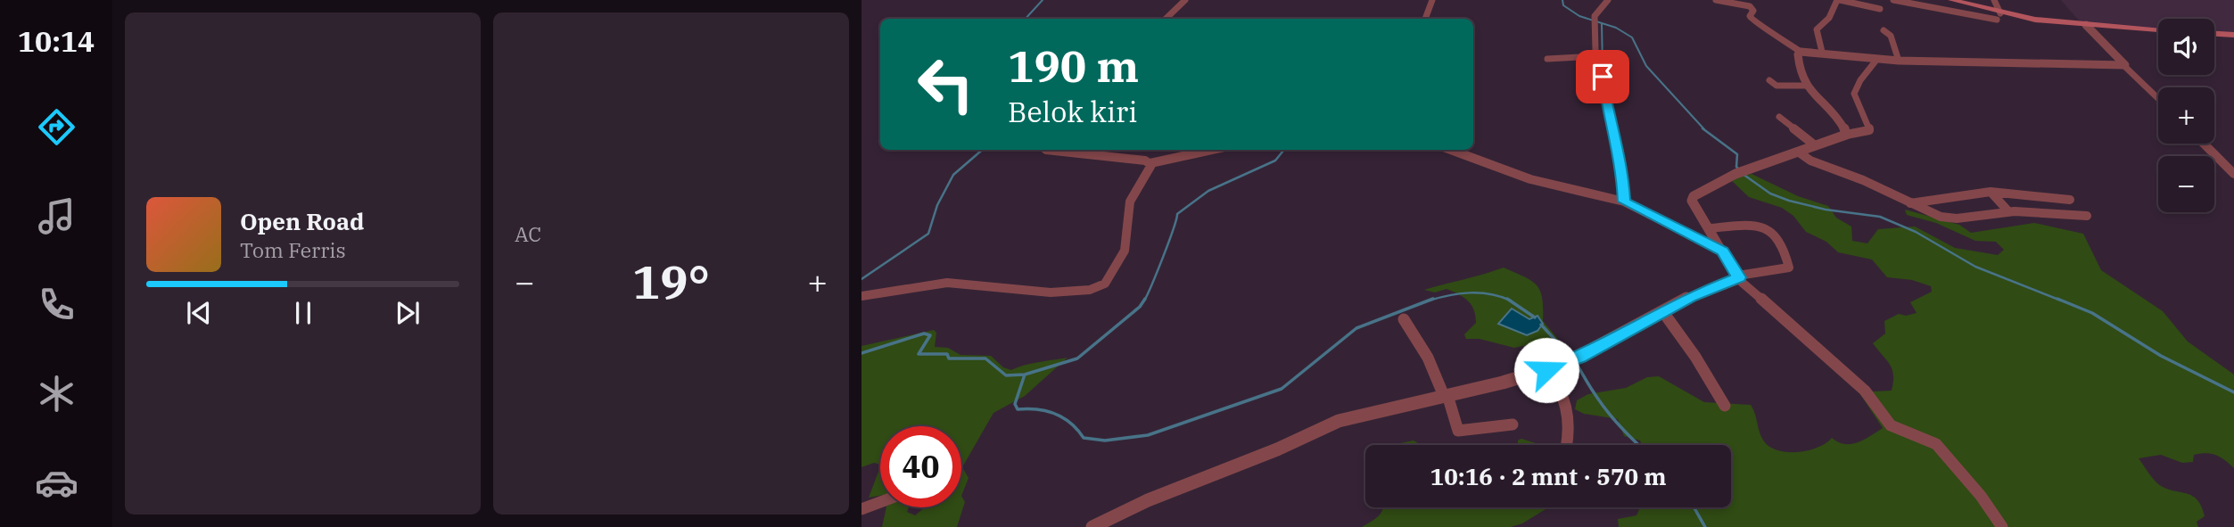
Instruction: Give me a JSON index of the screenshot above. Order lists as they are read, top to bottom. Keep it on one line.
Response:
{"page":{"tabs":"10:14","tile":"AC","map_buttons":["+","−"],"turn":["190 m","Belok kiri"],"song":["Open Road","Tom Ferris"],"heat":["−","19°","+"],"limit":"40","trip":"10:16 · 2 mnt · 570 m"}}
